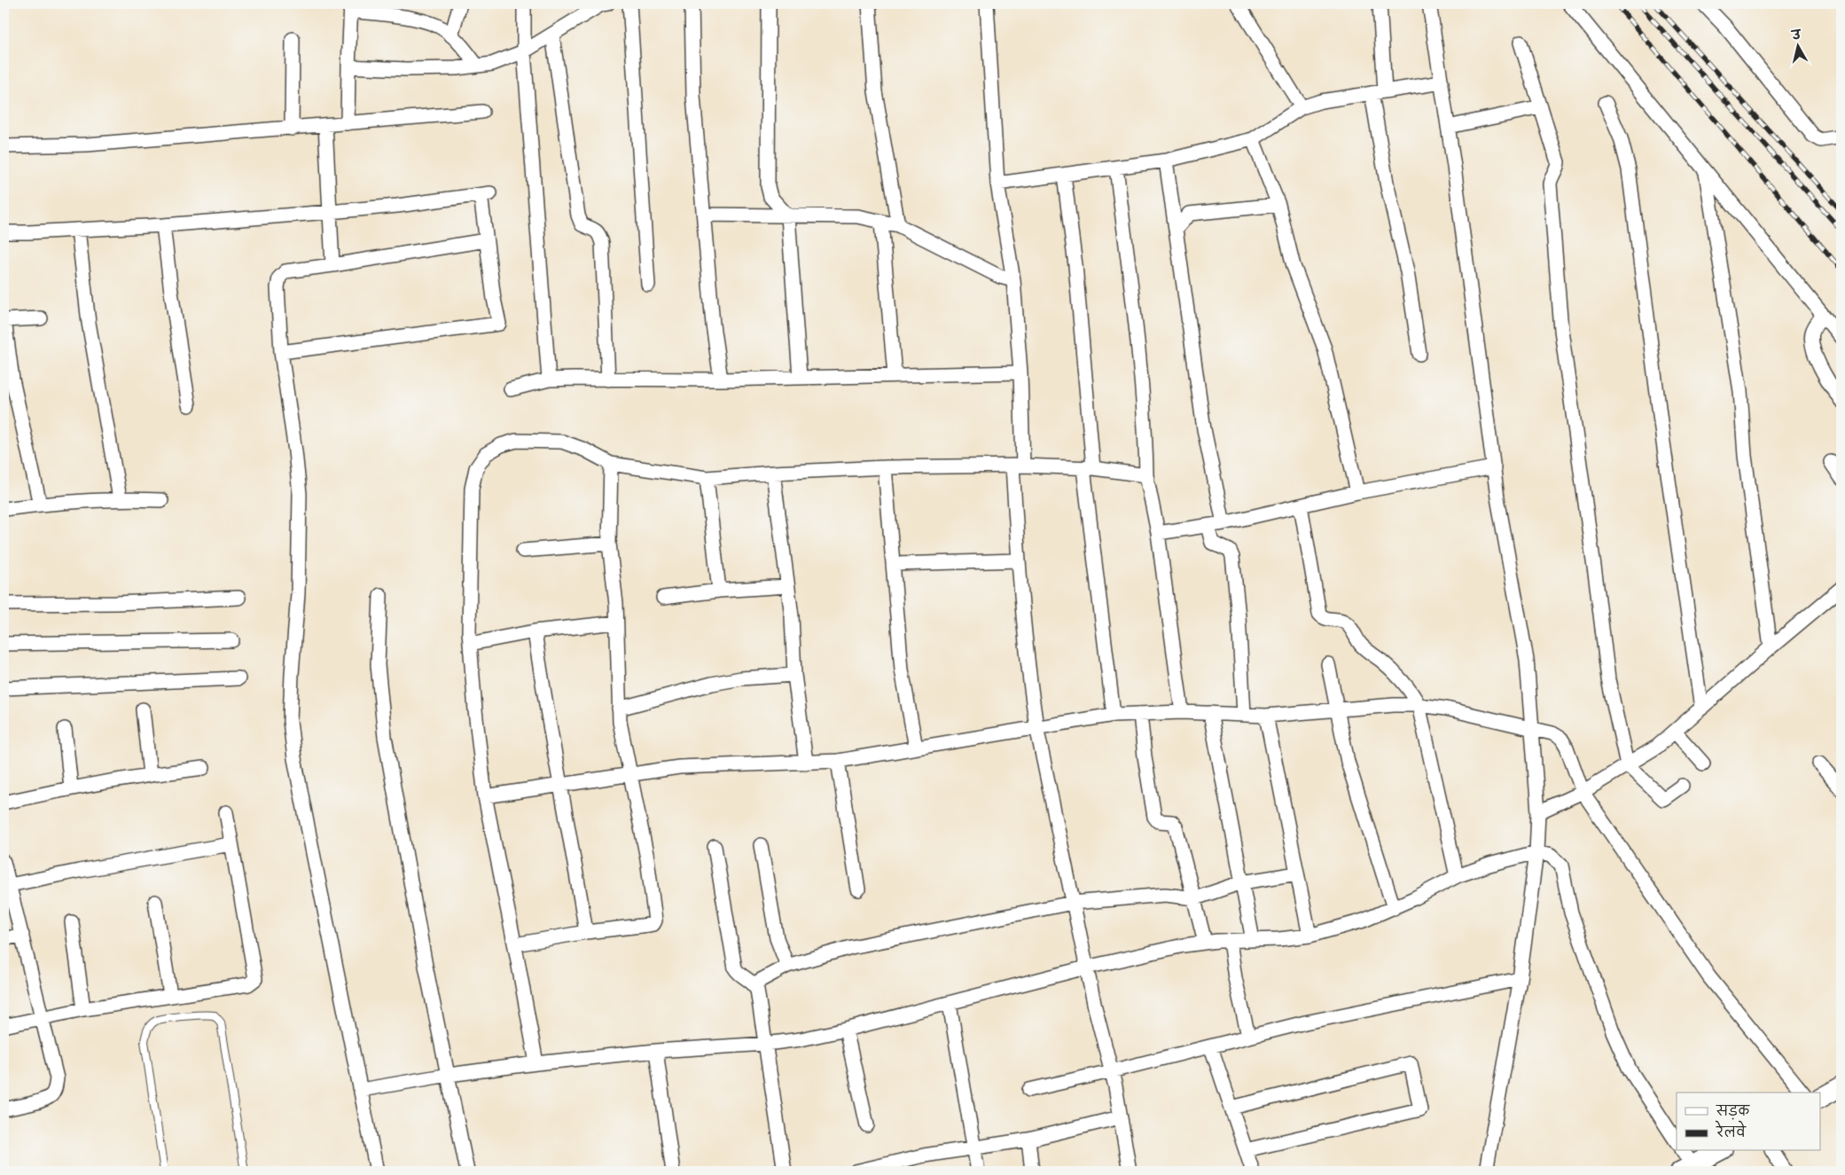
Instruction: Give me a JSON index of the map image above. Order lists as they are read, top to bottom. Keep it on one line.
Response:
{"legend":["सड़क","रेलवे"],"north":"top"}
